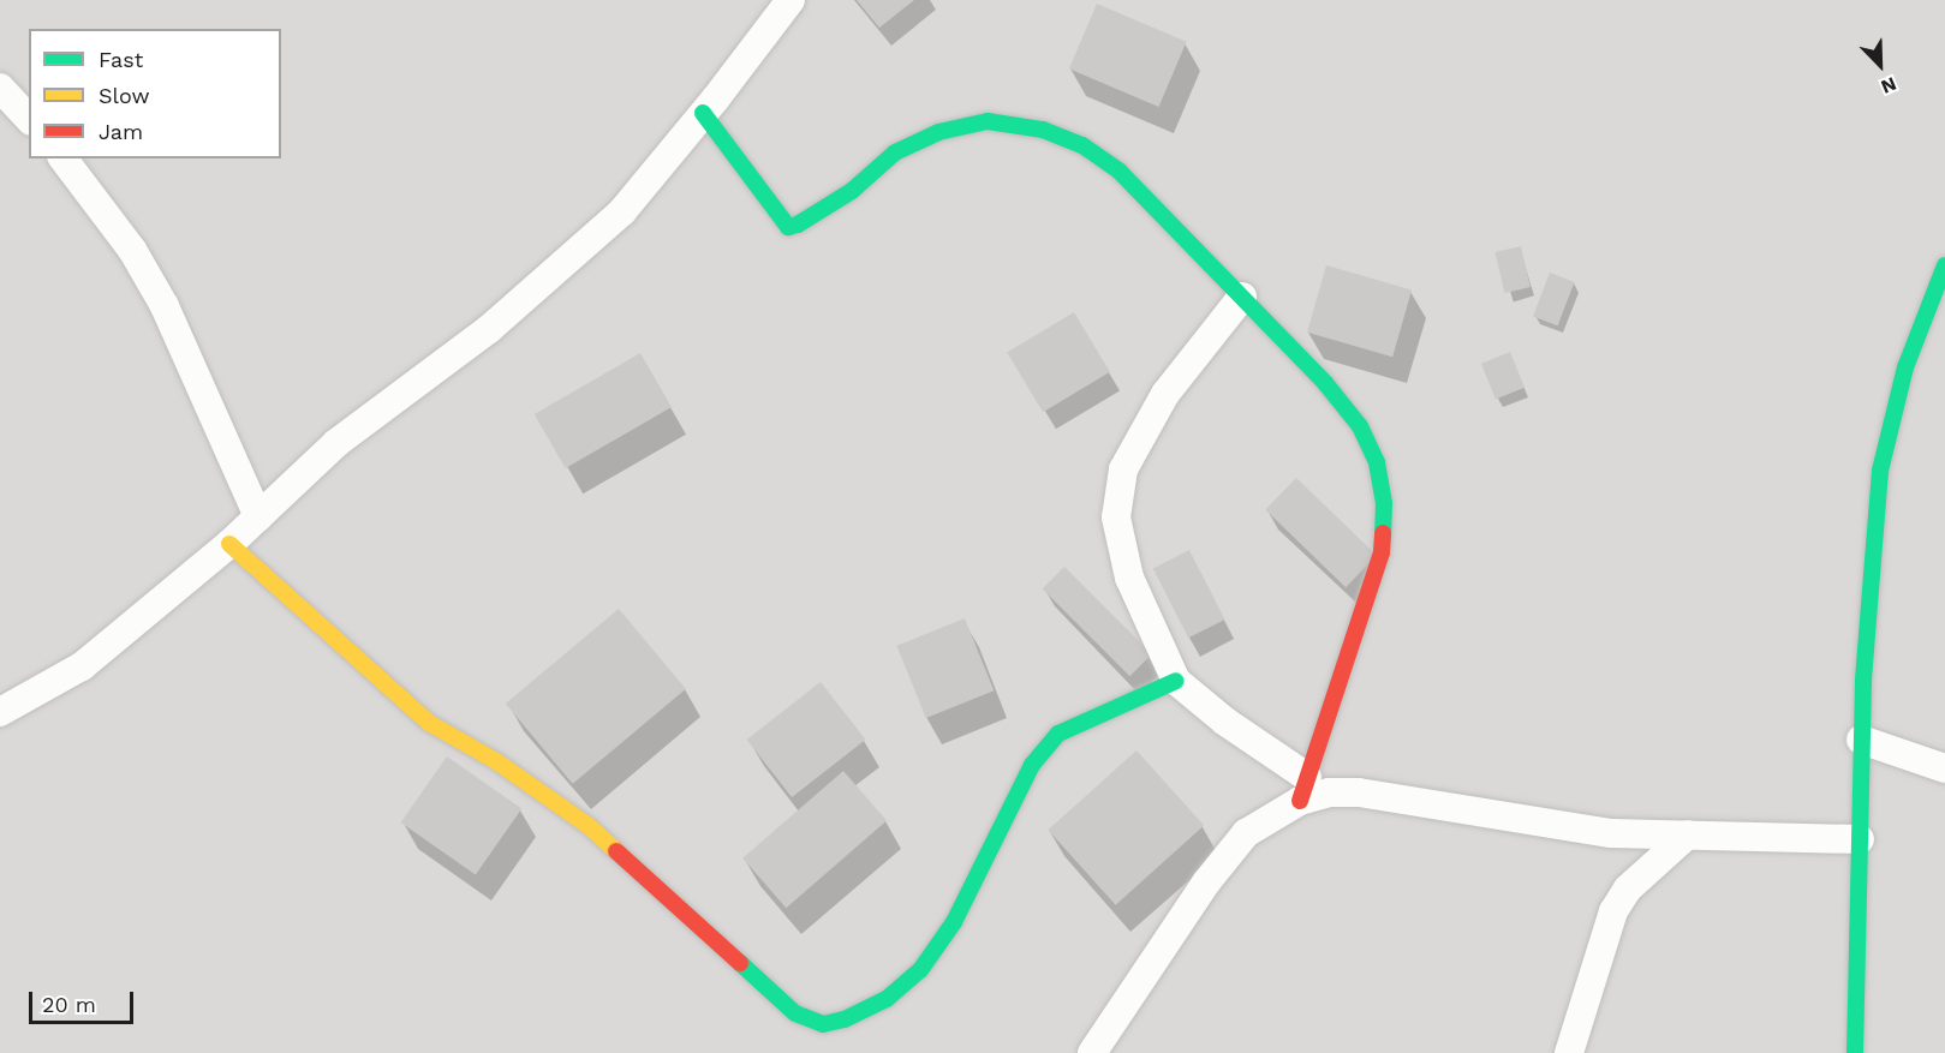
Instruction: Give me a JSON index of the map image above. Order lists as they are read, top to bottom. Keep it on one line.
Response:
{"legend":["Fast","Slow","Jam"],"scale_bar":"20 m","north":"bottom right"}
